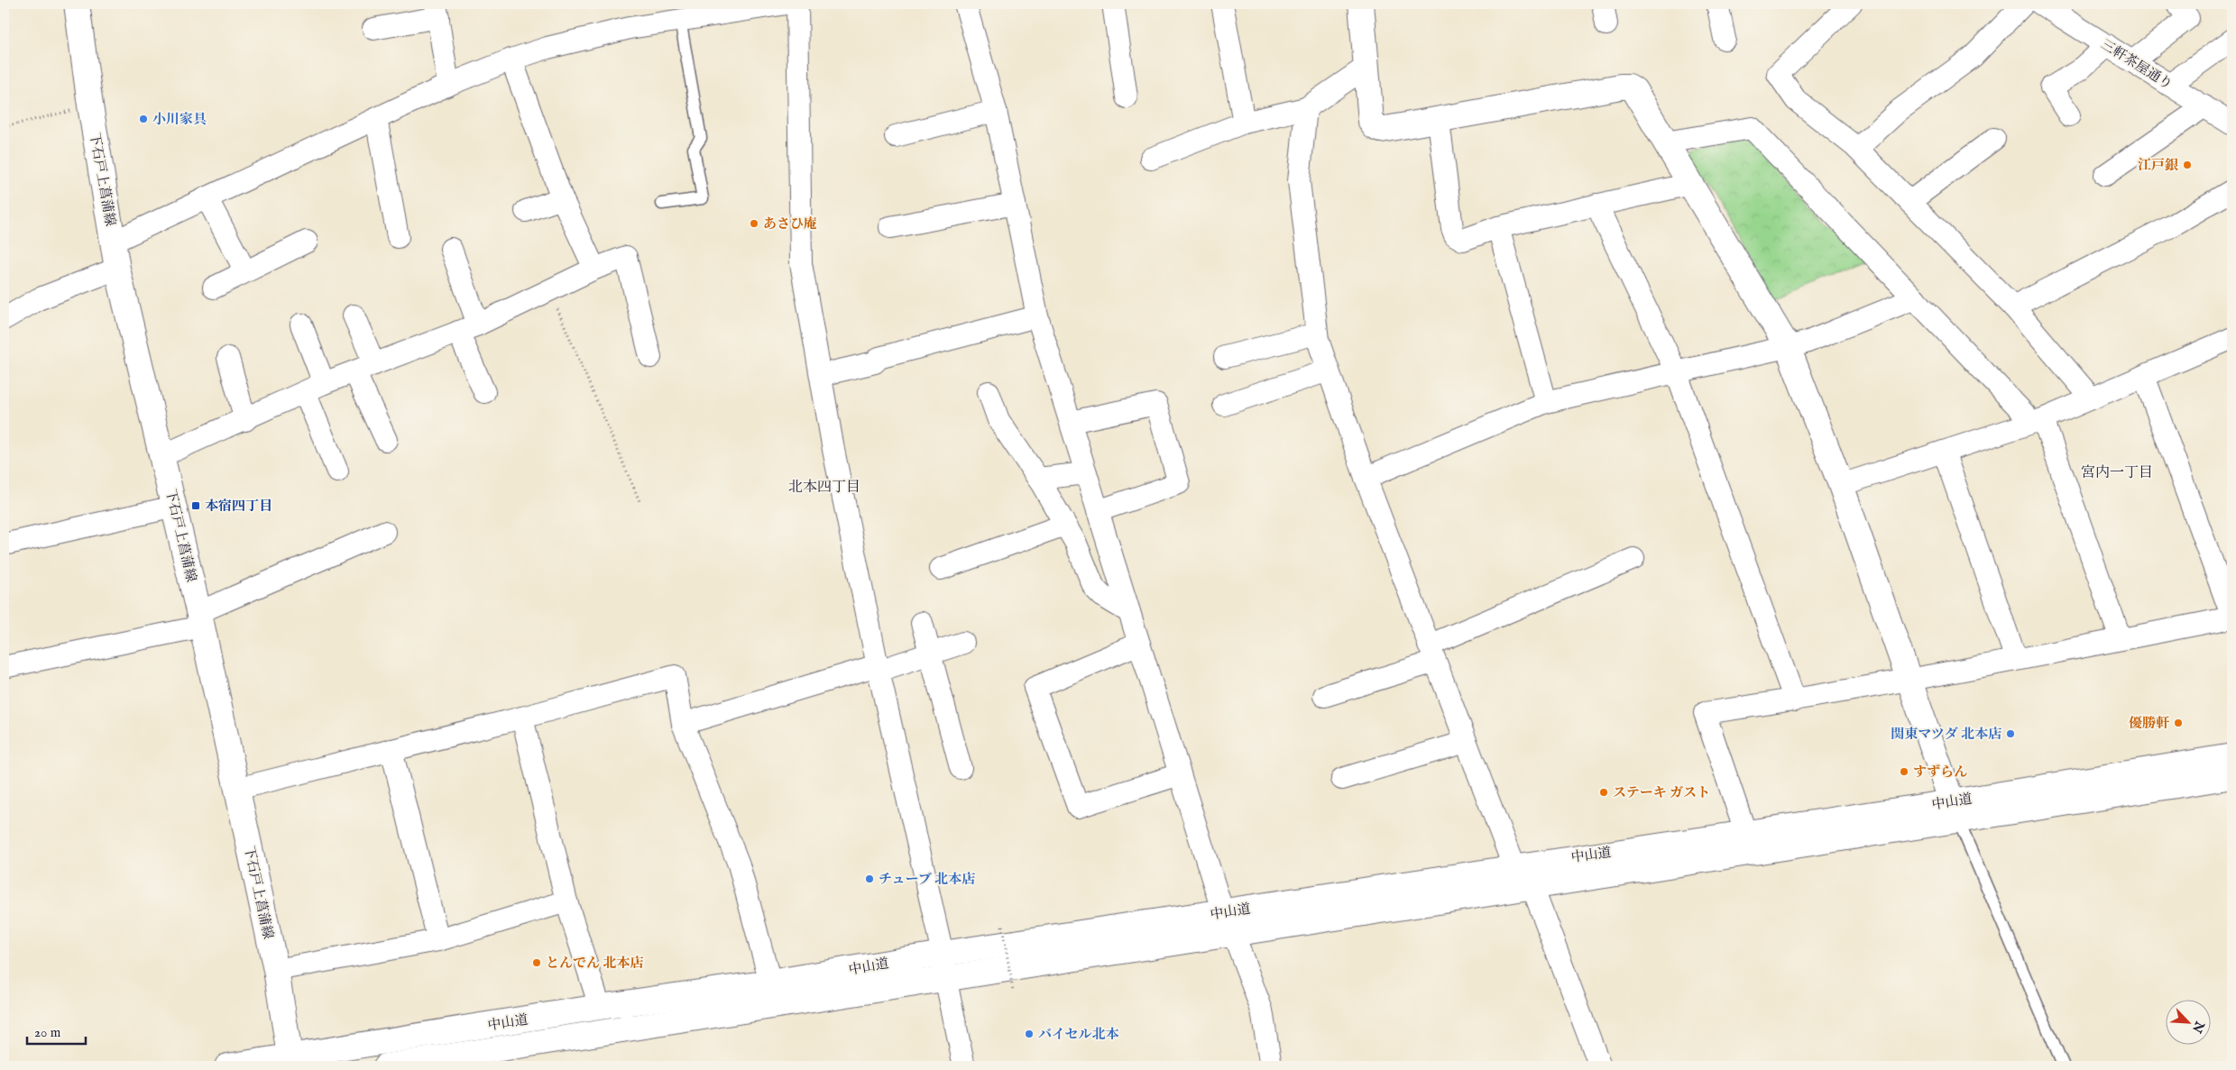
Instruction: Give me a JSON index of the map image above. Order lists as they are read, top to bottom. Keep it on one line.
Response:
{"streets":{"main road":["下石戸上菖蒲線","中山道"],"street":["三軒茶屋通り"]},"crossings":[["下石戸上菖蒲線","中山道"]],"districts":["宮内一丁目","北本四丁目"],"places":{"other":["小川家具","江戸銀","あさひ庵","優勝軒","関東マツダ 北本店","すずらん","ステーキ ガスト","チューブ 北本店","とんでん 北本店","バイセル北本"],"transit":["本宿四丁目"]},"scale_bar":"20 m","north":"bottom right"}
